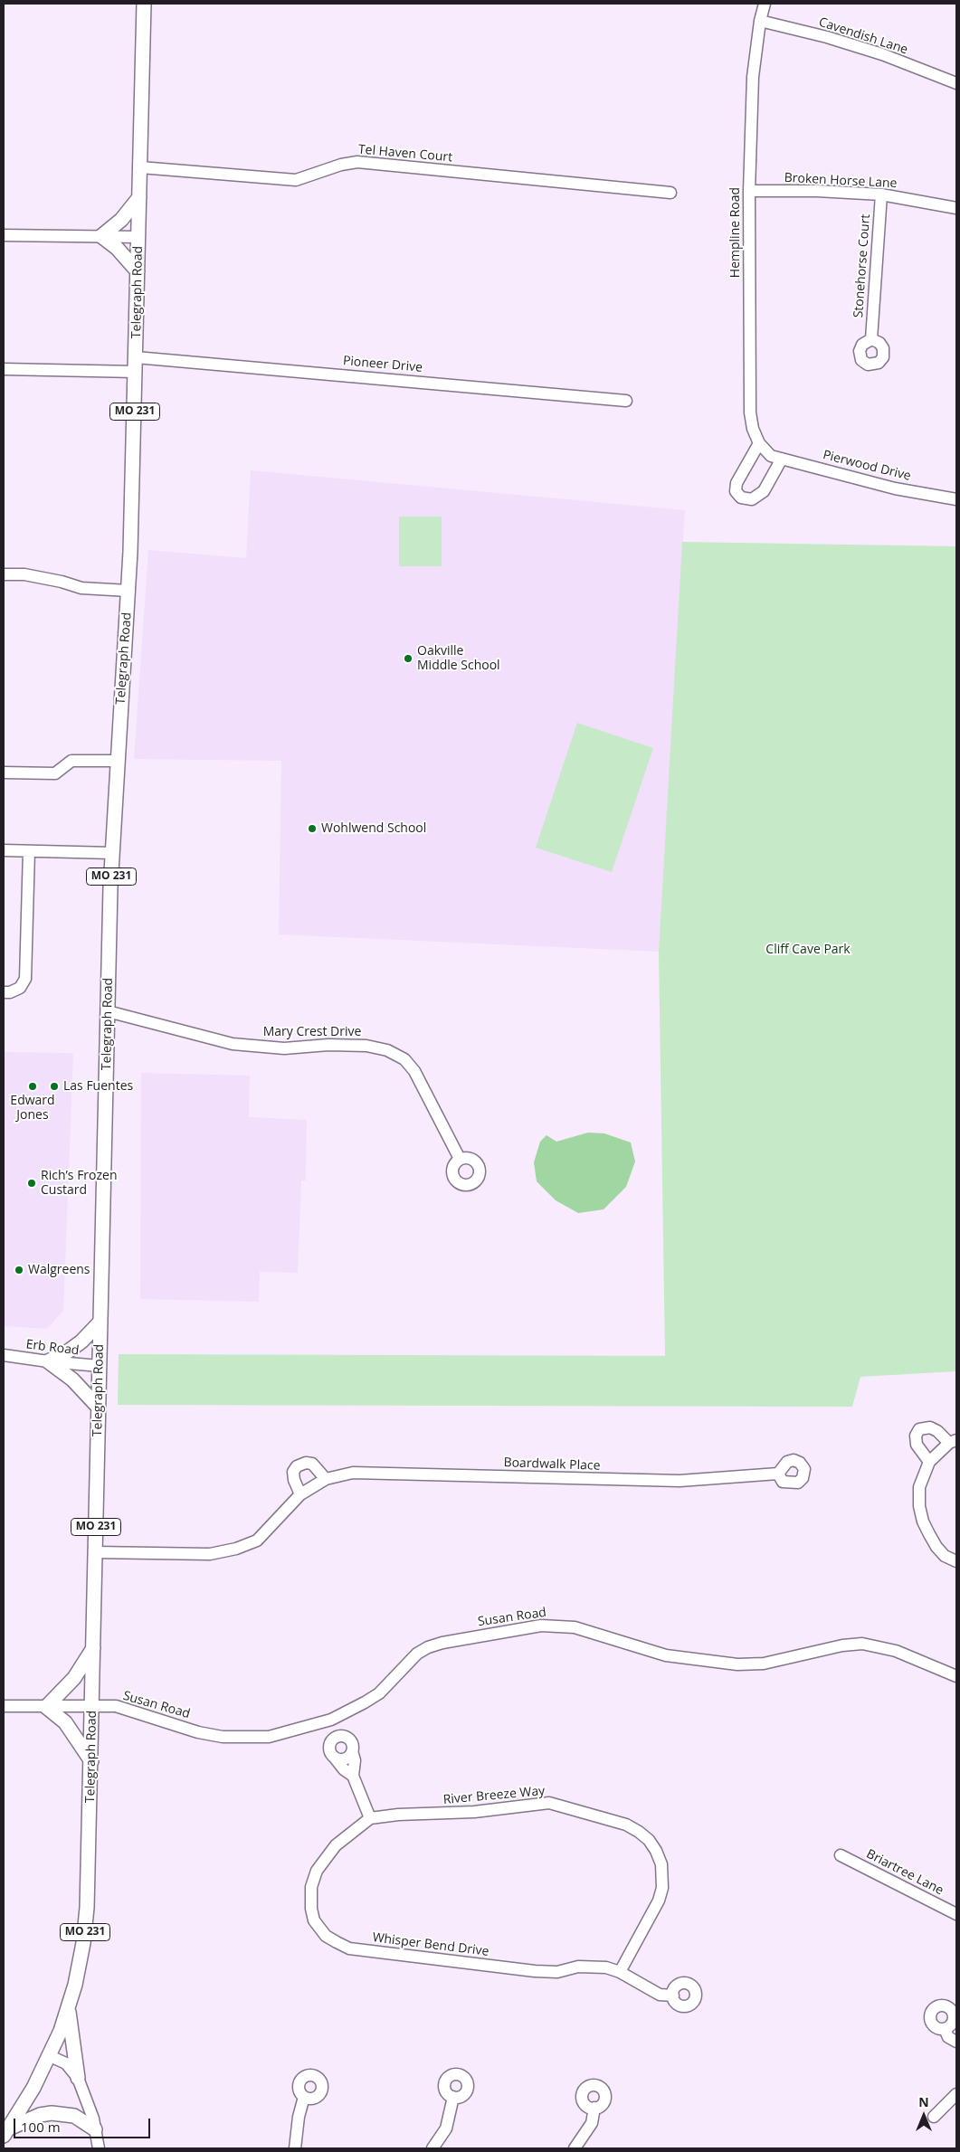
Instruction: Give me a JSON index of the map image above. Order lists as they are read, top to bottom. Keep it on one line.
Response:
{"streets":{"main road":["Telegraph Road","MO 231"],"street":["Cavendish Lane","Tel Haven Court","Broken Horse Lane","Hempline Road","Stonehorse Court","Pioneer Drive","Pierwood Drive","Mary Crest Drive","Erb Road","Boardwalk Place","Susan Road","River Breeze Way","Briartree Lane","Whisper Bend Drive"]},"crossings":[["Cavendish Lane","Hempline Road"],["Tel Haven Court","Telegraph Road"],["Broken Horse Lane","Hempline Road"],["Broken Horse Lane","Stonehorse Court"],["Hempline Road","Pierwood Drive"],["Telegraph Road","Pioneer Drive"],["Telegraph Road","Mary Crest Drive"],["Telegraph Road","Erb Road"],["Telegraph Road","Boardwalk Place"],["Telegraph Road","Susan Road"],["River Breeze Way","Whisper Bend Drive"]],"parks":["Cliff Cave Park"],"places":["Oakville Middle School","Wohlwend School","Edward Jones","Las Fuentes","Rich’s Frozen Custard","Walgreens"],"scale_bar":"100 m","north":"top"}
